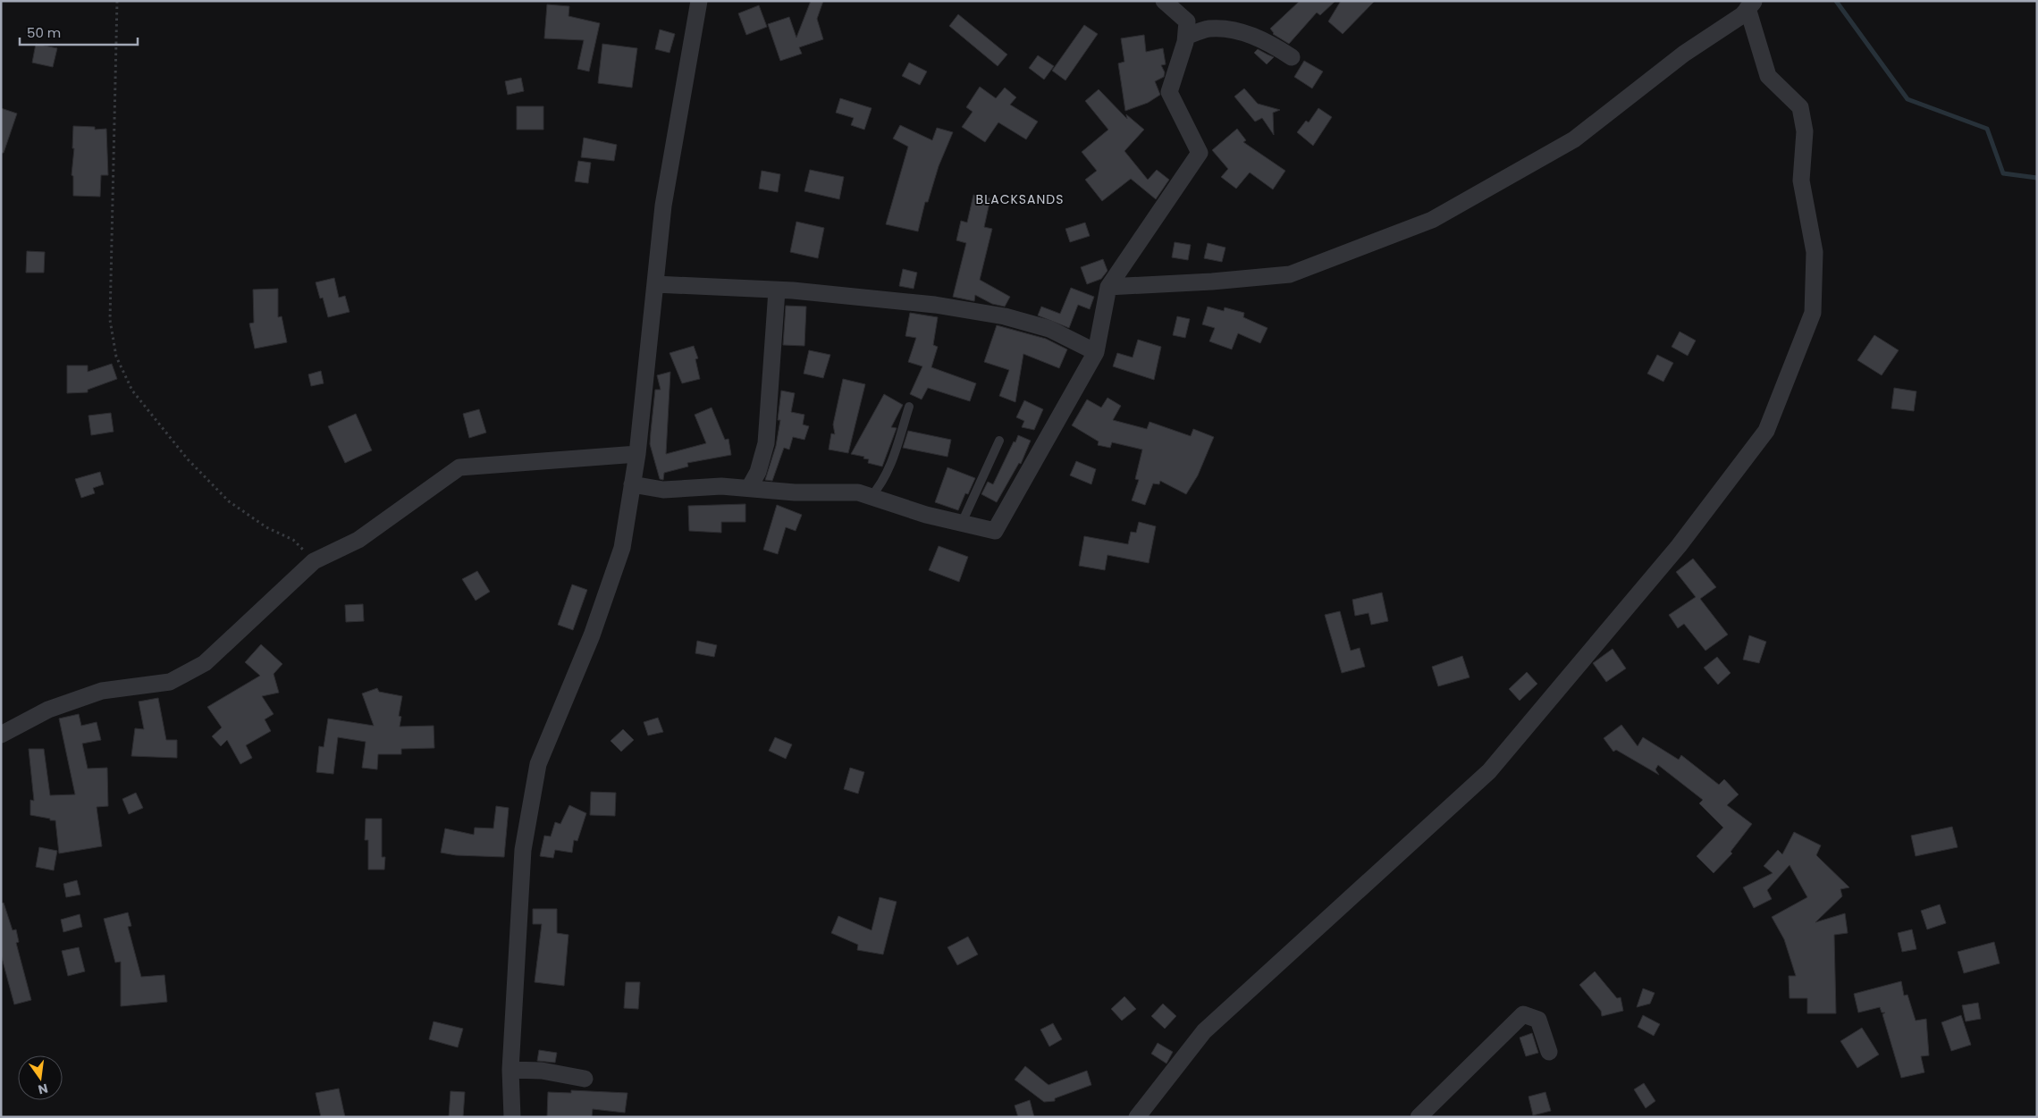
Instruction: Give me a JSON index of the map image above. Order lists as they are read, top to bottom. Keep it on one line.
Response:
{"districts":["BLACKSANDS"],"scale_bar":"50 m","north":"bottom"}
